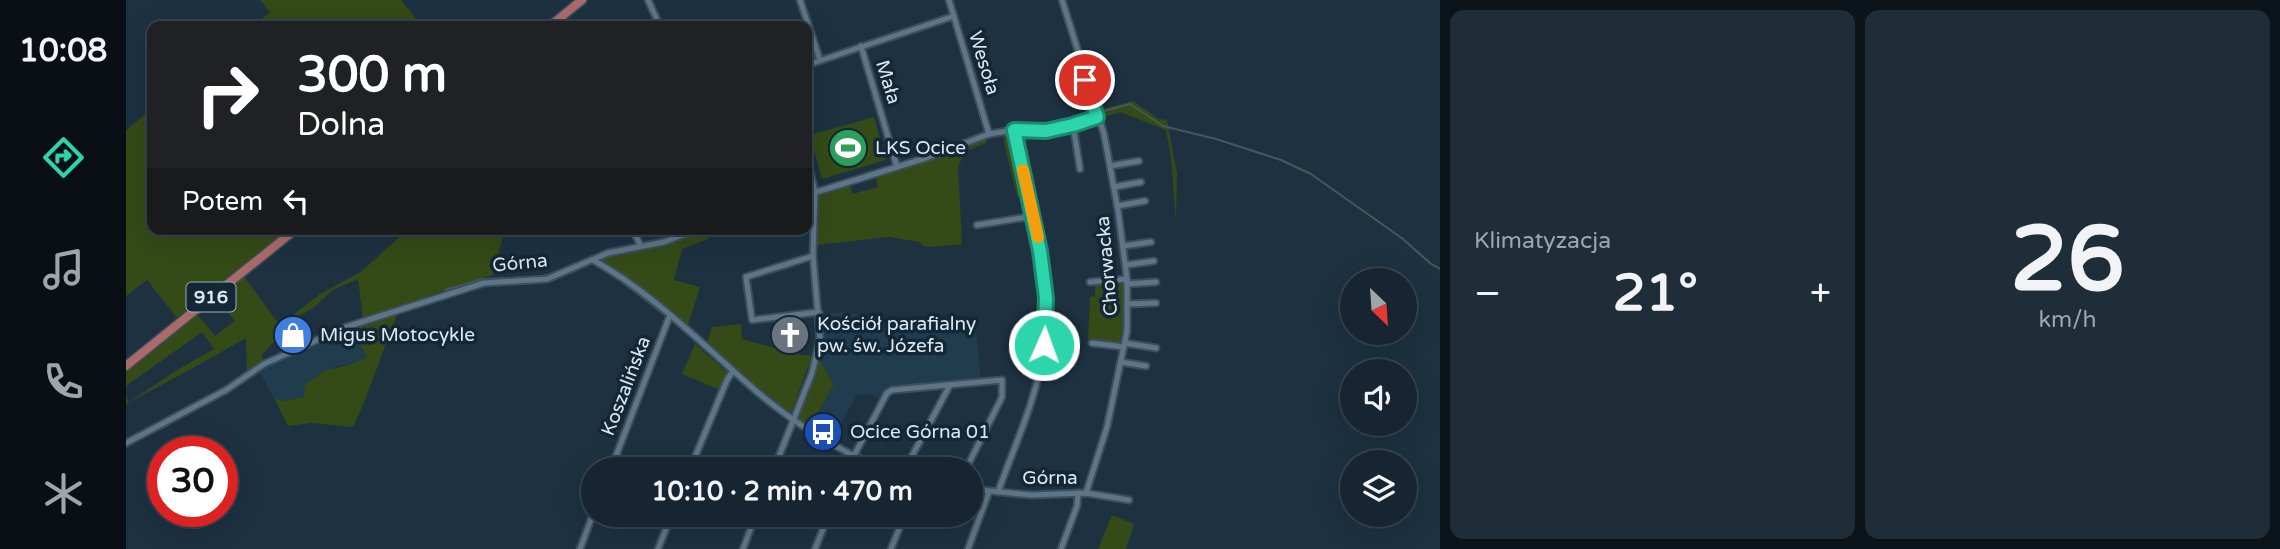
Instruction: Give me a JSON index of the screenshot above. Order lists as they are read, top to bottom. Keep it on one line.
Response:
{"streets":{"main road":["916"],"street":["Wesoła","Mała","Górna","Chorwacka","Koszalińska"]},"crossings":[["Górna","Chorwacka"]],"places":{"sports":["LKS Ocice"],"shop":["Migus Motocykle"],"church":["Kościół parafialny pw. św. Józefa"],"bus stop":["Ocice Górna 01"]},"north":"bottom right","page":{"tabs":"10:08","tile":["Klimatyzacja",["26","km/h"]],"turn":["300 m","Dolna"],"then":"Potem","heat":["−","21°","+"],"limit":"30","trip":"10:10 · 2 min · 470 m"}}
